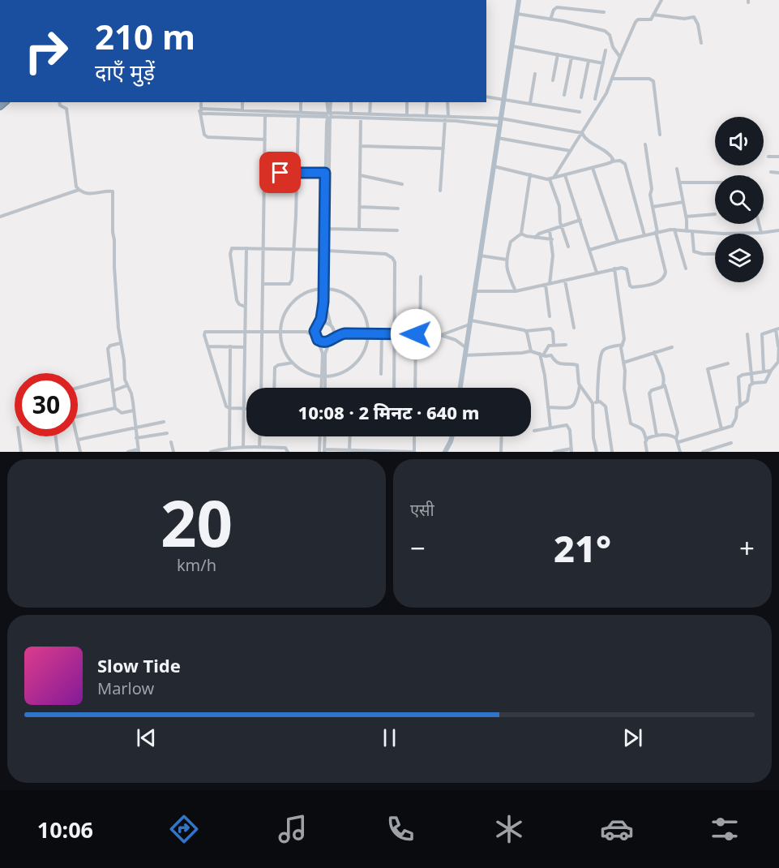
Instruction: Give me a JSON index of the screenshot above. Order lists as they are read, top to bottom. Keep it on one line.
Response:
{"page":{"turn":["210 m","दाएँ मुड़ें"],"limit":"30","trip":"10:08 · 2 मिनट · 640 m","tile":[["20","km/h"],"एसी"],"heat":["−","21°","+"],"song":["Slow Tide","Marlow"],"tabs":"10:06"}}
